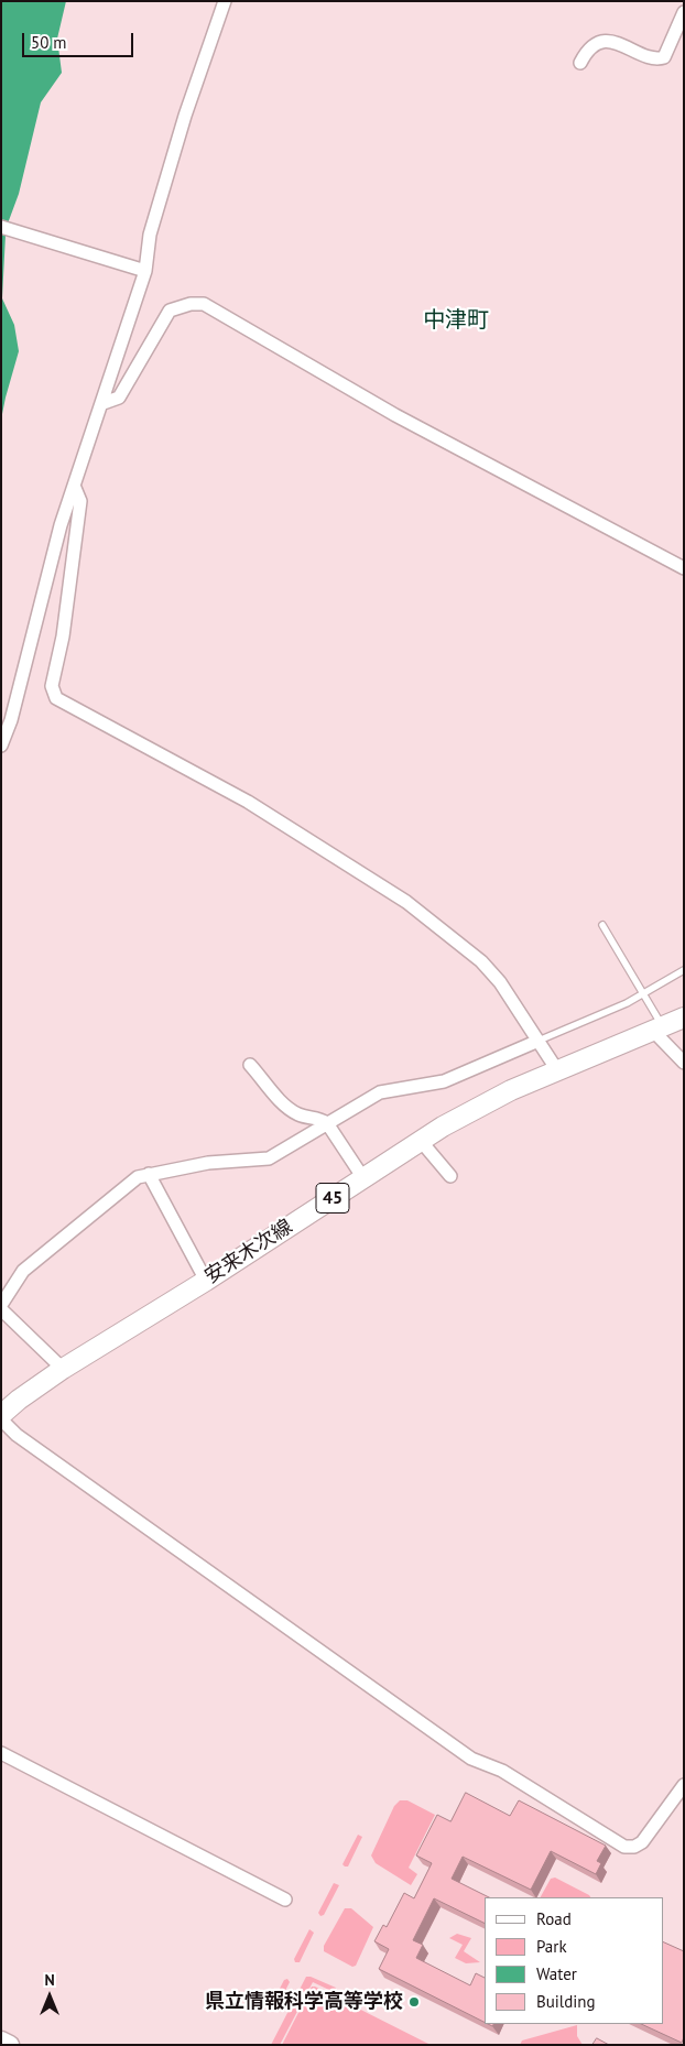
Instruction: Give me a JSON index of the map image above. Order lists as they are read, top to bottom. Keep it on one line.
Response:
{"streets":{"main road":["45","安来木次線"]},"districts":["中津町"],"places":["県立情報科学高等学校"],"legend":["Road","Park","Water","Building"],"scale_bar":"50 m","north":"top"}
